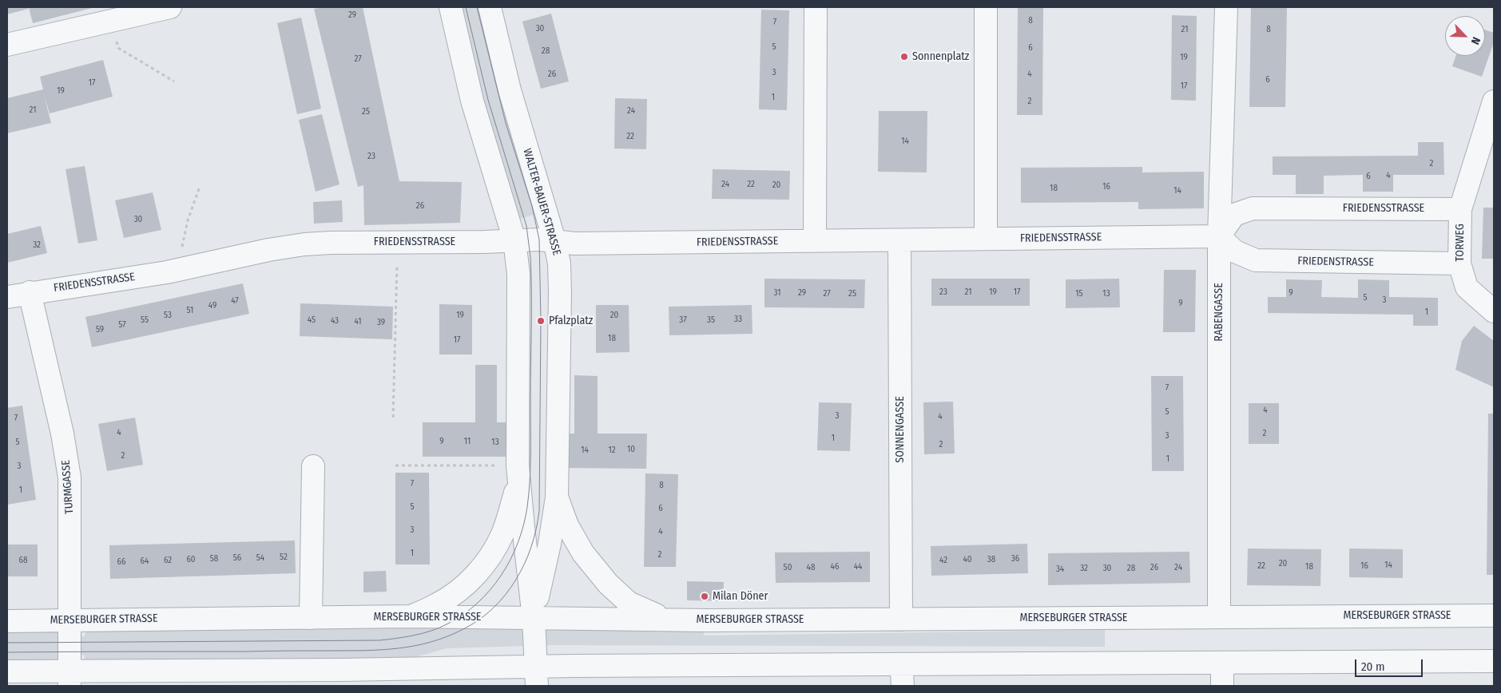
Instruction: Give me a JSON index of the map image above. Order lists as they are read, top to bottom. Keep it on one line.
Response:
{"streets":{"street":["WALTER-BAUER-STRASSE","FRIEDENSSTRASSE","TORWEG","FRIEDENSTRASSE","RABENGASSE","SONNENGASSE","TURMGASSE","MERSEBURGER STRASSE"]},"crossings":[["WALTER-BAUER-STRASSE","FRIEDENSSTRASSE"],["FRIEDENSSTRASSE","TORWEG"],["FRIEDENSSTRASSE","FRIEDENSTRASSE"],["FRIEDENSSTRASSE","RABENGASSE"],["FRIEDENSSTRASSE","SONNENGASSE"],["FRIEDENSSTRASSE","TURMGASSE"],["TORWEG","FRIEDENSTRASSE"],["FRIEDENSTRASSE","RABENGASSE"],["RABENGASSE","MERSEBURGER STRASSE"],["SONNENGASSE","MERSEBURGER STRASSE"],["TURMGASSE","MERSEBURGER STRASSE"]],"places":["Sonnenplatz","Pfalzplatz","Milan Döner"],"house_numbers":["29","8","7","30","21","8","5","6","28","19","27","3","26","4","6","17","17","19","1","2","21","24","25","22","14","23","2","4","6","24","22","20","16","18","14","26","30","32","23","21","19","17","31","29","9","27","25","15","13","5","3","47","9","49","51","1","53","19","20","33","55","45","37","35","43","41","39","57","59","18","17","7","4","5","3","4","7","4","2","3","1","9","11","5","13","2","10","14","12","2","1","3","7","8","1","5","6","3","4","1","2","52","56","54","58","36","60","40","38","68","62","42","64","66","20","14","22","16","46","44","18","50","48","26","24","32","30","28","34"],"scale_bar":"20 m","north":"bottom right"}
